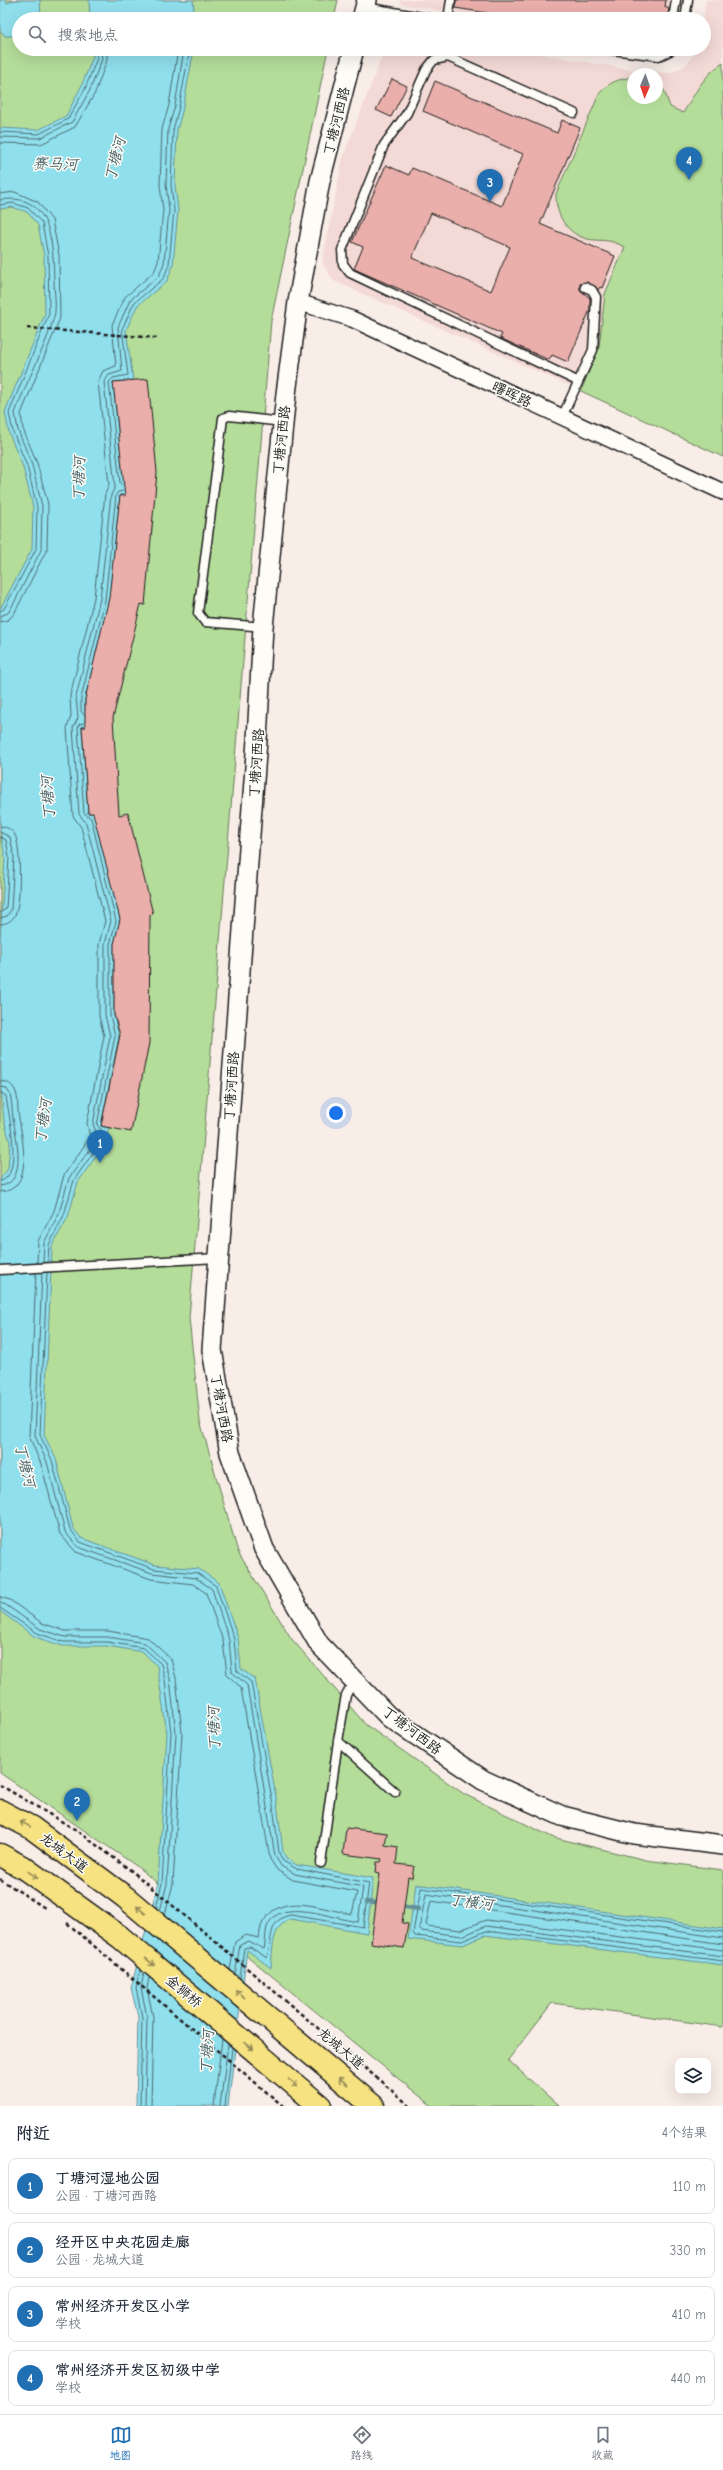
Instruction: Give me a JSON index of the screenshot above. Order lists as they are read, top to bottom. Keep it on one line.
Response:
{"streets":{"main road":["龙城大道","金狮桥"],"street":["丁塘河西路","曙晖路"]},"crossings":[["丁塘河西路","曙晖路"]],"one_way":["金狮桥"],"water":["丁塘河","赛马河","丁横河"],"north":"bottom","page":{"search":"搜索地点","pins":["4","3","1","2"],"heading":["附近","4个结果"],"list":[{"mark":"1","name":"丁塘河湿地公园","note":"公园 · 丁塘河西路","value":"110 m"},{"mark":"2","name":"经开区中央花园走廊","note":"公园 · 龙城大道","value":"330 m"},{"mark":"3","name":"常州经济开发区小学","note":"学校","value":"410 m"},{"mark":"4","name":"常州经济开发区初级中学","note":"学校","value":"440 m"}],"nav":["地图","路线","收藏"]}}
